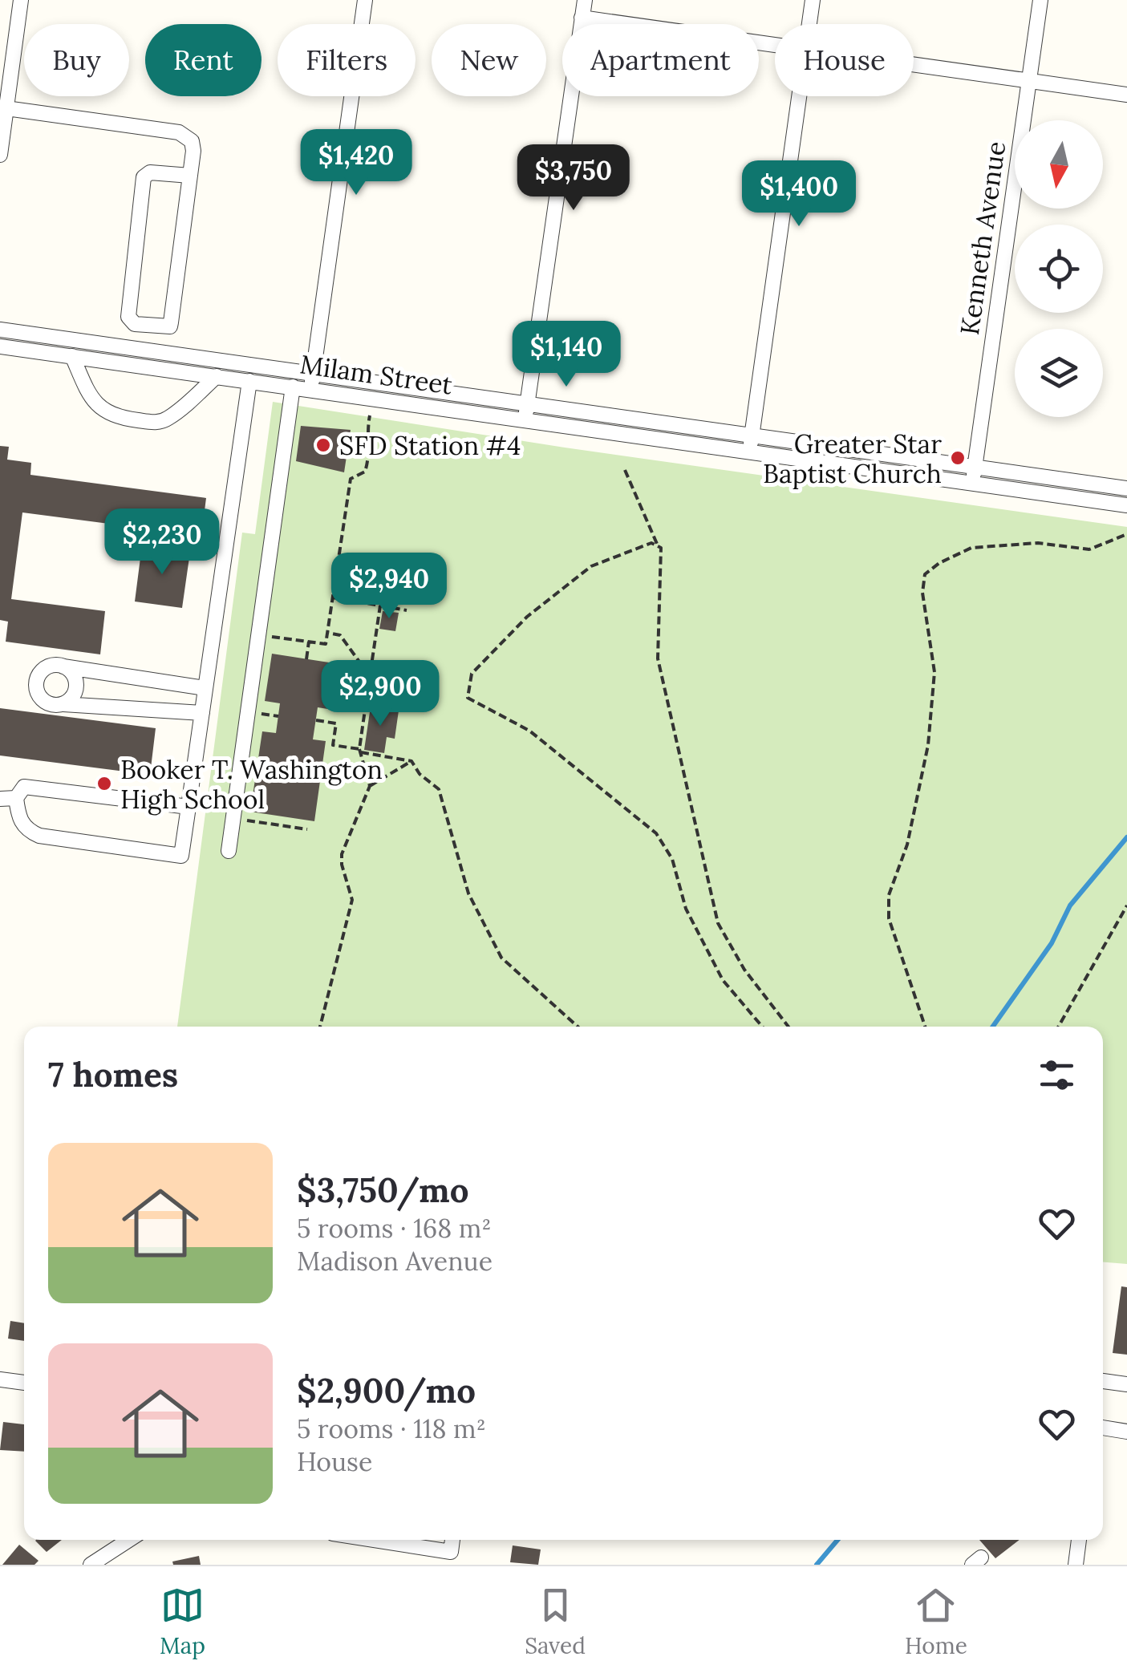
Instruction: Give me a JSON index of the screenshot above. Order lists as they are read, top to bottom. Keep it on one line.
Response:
{"streets":{"street":["Kenneth Avenue","Milam Street"]},"crossings":[["Kenneth Avenue","Milam Street"]],"places":["SFD Station #4","Greater Star Baptist Church","Booker T. Washington High School"],"north":"bottom","page":{"chip":["Buy","Rent","Filters","New","Apartment","House"],"price":["$1,420","$3,750","$1,400","$1,140","$2,230","$2,940","$2,900"],"heading":"7 homes","list":[{"name":"$3,750/mo","note":"5 rooms · 168 m² · Madison Avenue"},{"name":"$2,900/mo","note":"5 rooms · 118 m² · House"}],"tabs":["Map","Saved","Home"]}}
